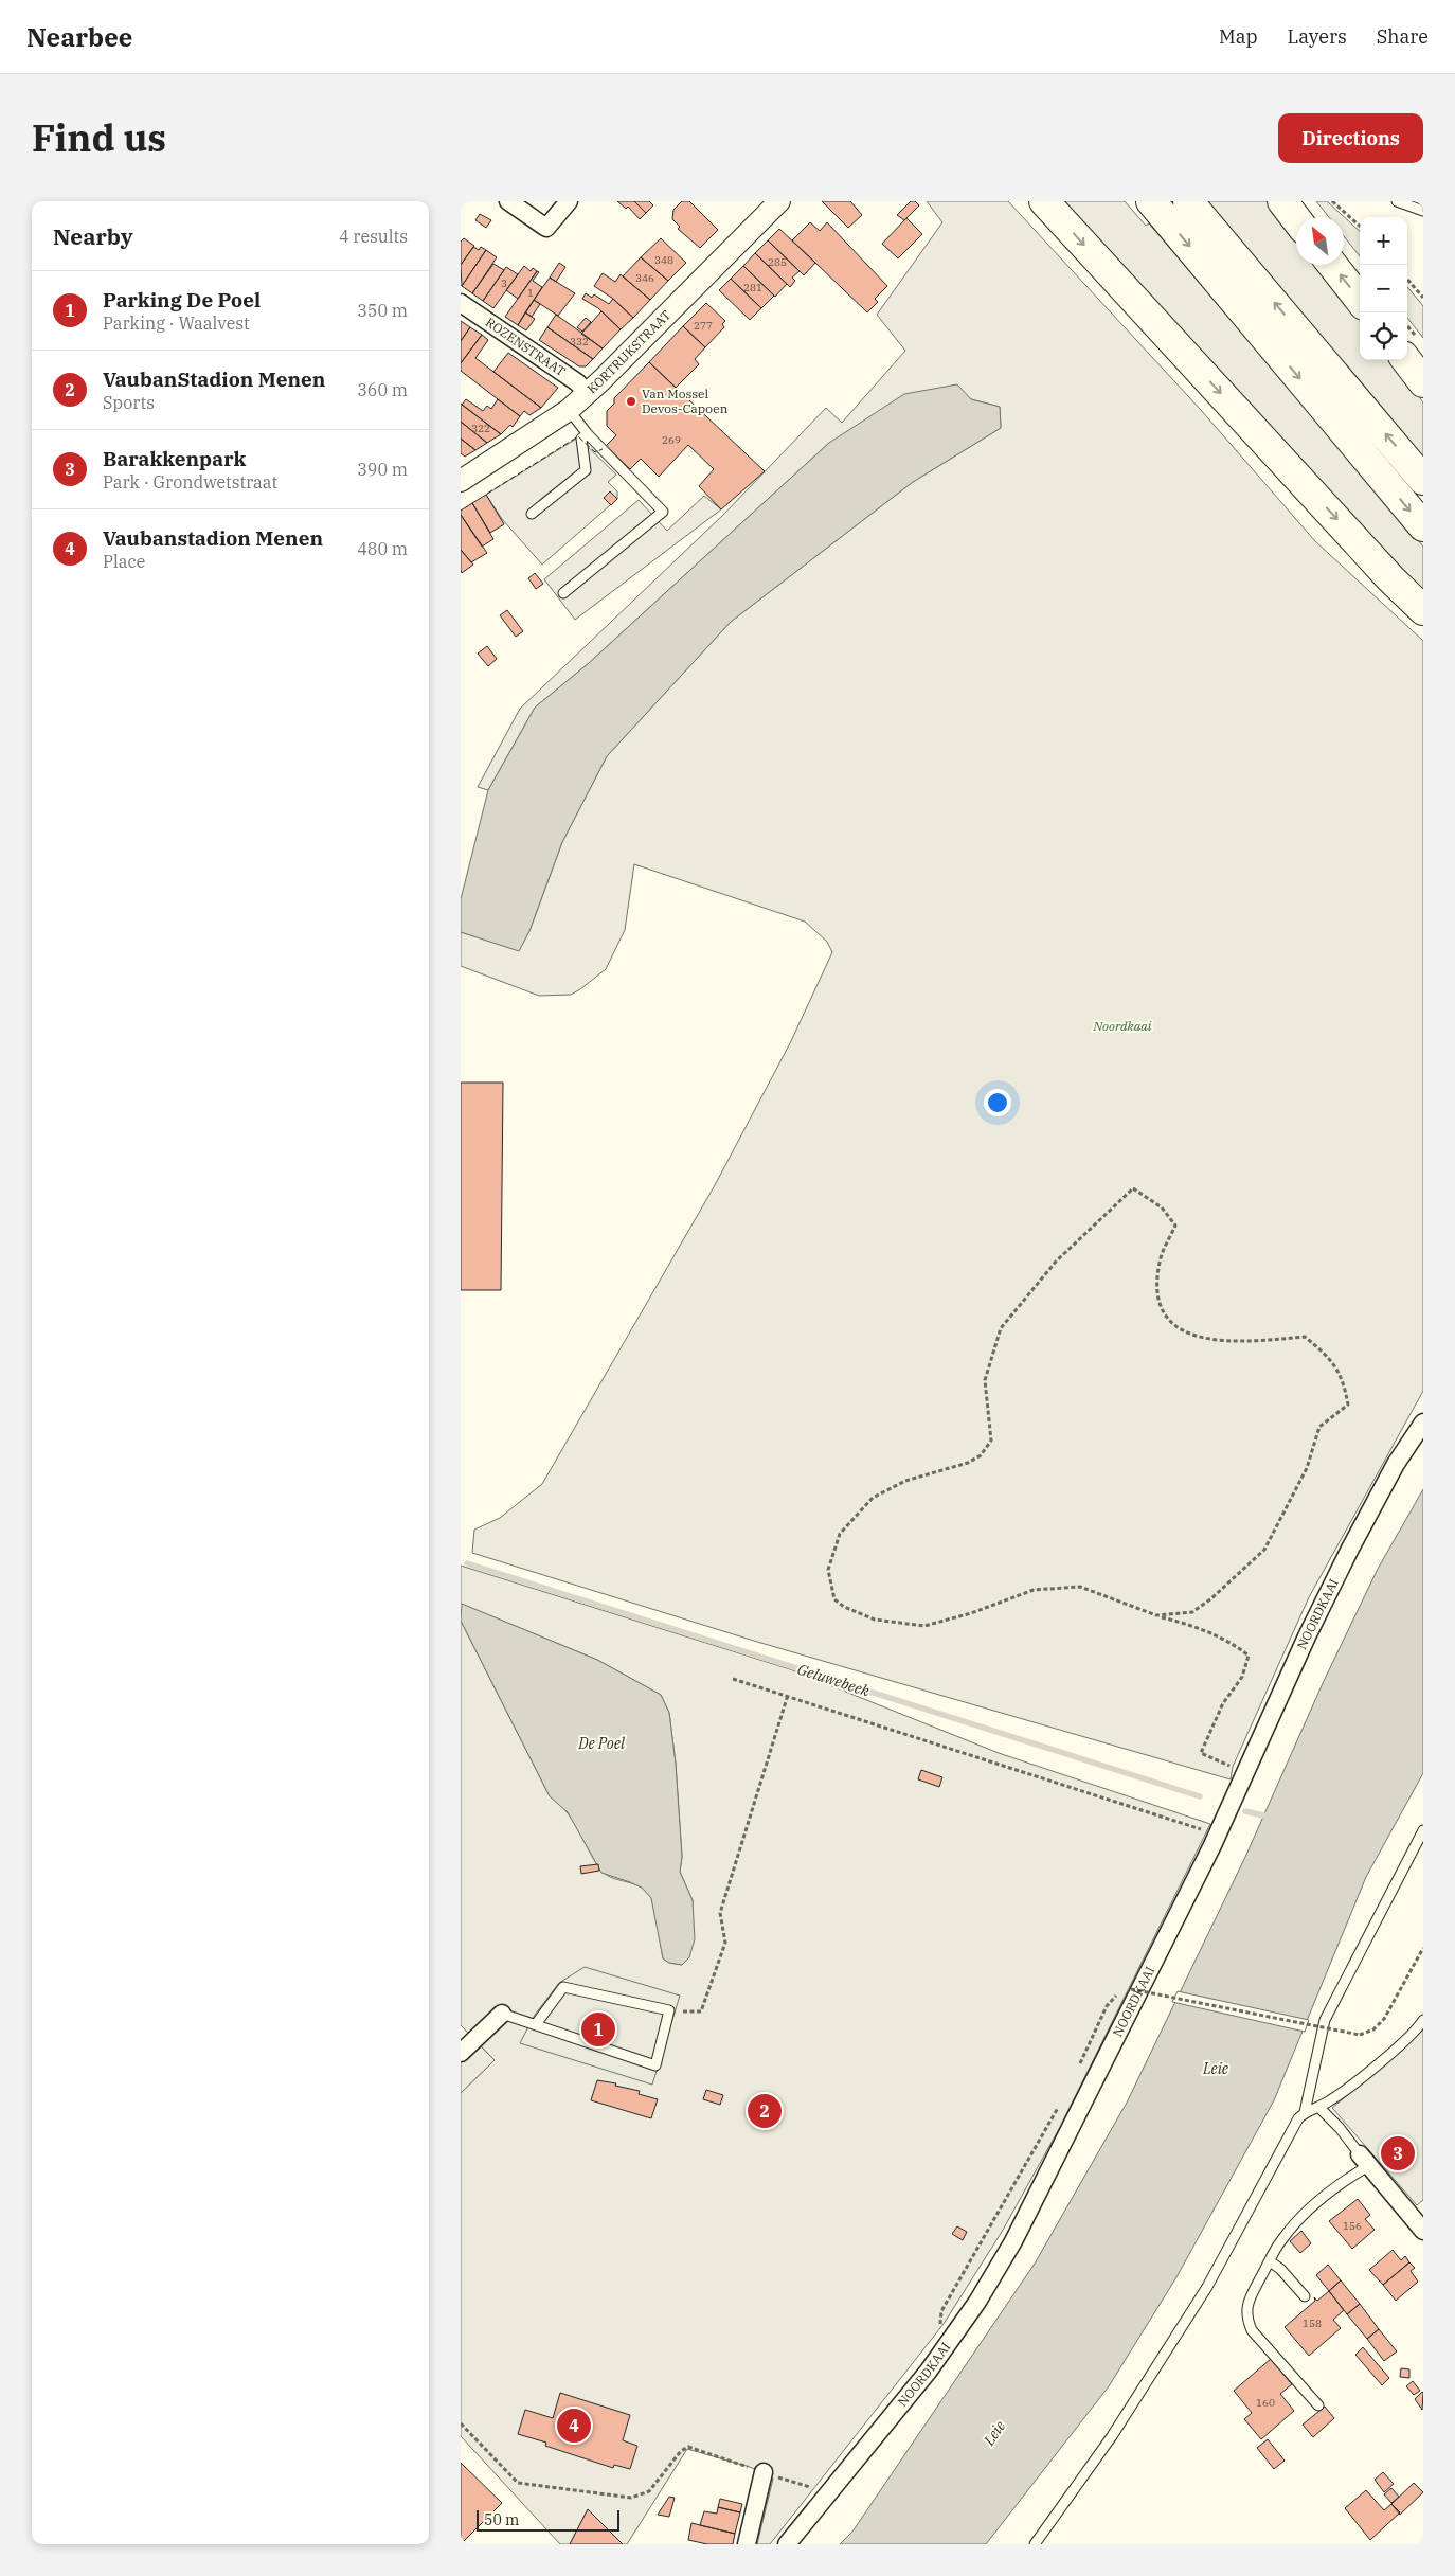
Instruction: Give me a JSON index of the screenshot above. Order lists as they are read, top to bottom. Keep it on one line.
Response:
{"streets":{"street":["ROZENSTRAAT","KORTRIJKSTRAAT","NOORDKAAI"]},"crossings":[["ROZENSTRAAT","KORTRIJKSTRAAT"]],"water":["Geluwebeek","De Poel","Leie"],"parks":["Noordkaai"],"places":["Van Mossel Devos-Capoen"],"house_numbers":["348","285","346","3","281","1","277","332","322","269","156","158","160"],"scale_bar":"50 m","north":"top left","page":{"header":"Nearbee","nav":["Map","Layers","Share"],"title":"Find us","buttons":"Directions","heading":["Nearby","4 results"],"map_buttons":["+","−"],"list":[{"mark":"1","name":"Parking De Poel","note":"Parking · Waalvest","value":"350 m"},{"mark":"2","name":"VaubanStadion Menen","note":"Sports","value":"360 m"},{"mark":"3","name":"Barakkenpark","note":"Park · Grondwetstraat","value":"390 m"},{"mark":"4","name":"Vaubanstadion Menen","note":"Place","value":"480 m"}],"pins":["1","2","3","4"],"scale":"50 m"}}
